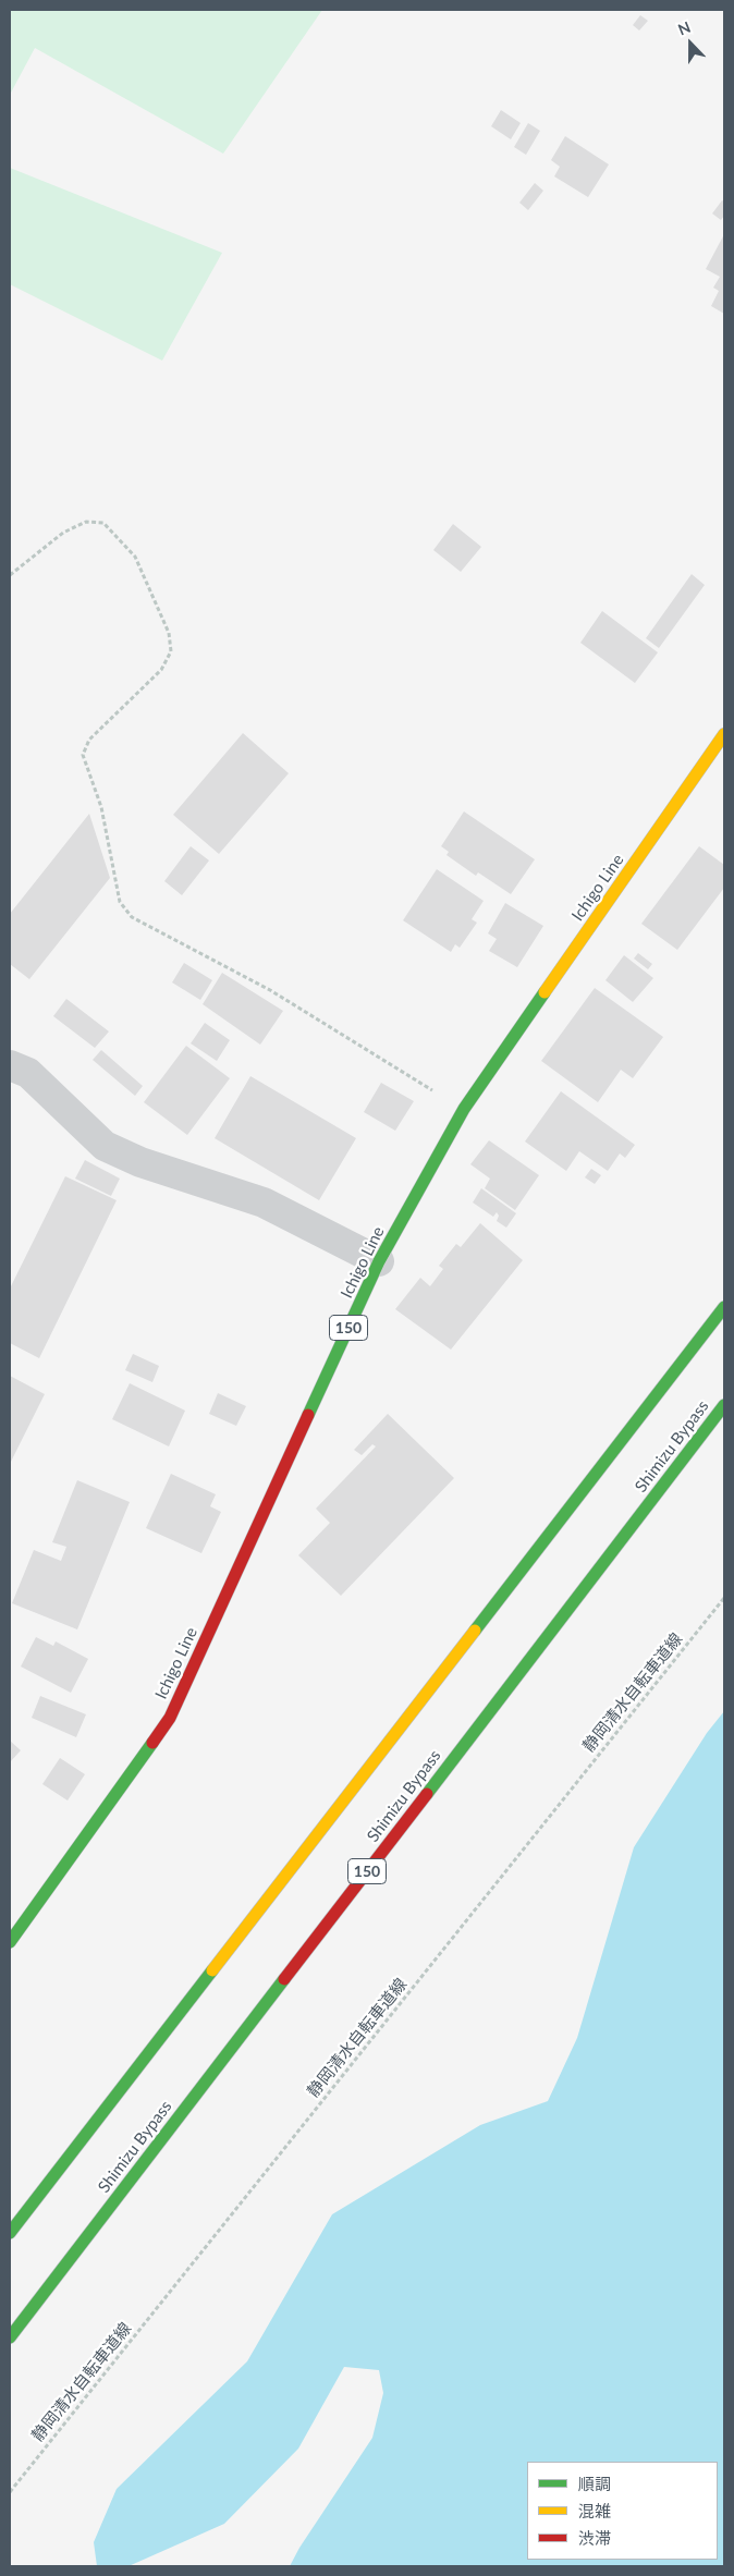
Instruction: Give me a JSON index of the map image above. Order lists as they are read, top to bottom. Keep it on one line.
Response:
{"streets":{"highway":["Ichigo Line","150","Shimizu Bypass"],"path":["静岡清水自転車道線"]},"legend":["順調","混雑","渋滞"],"north":"top"}
